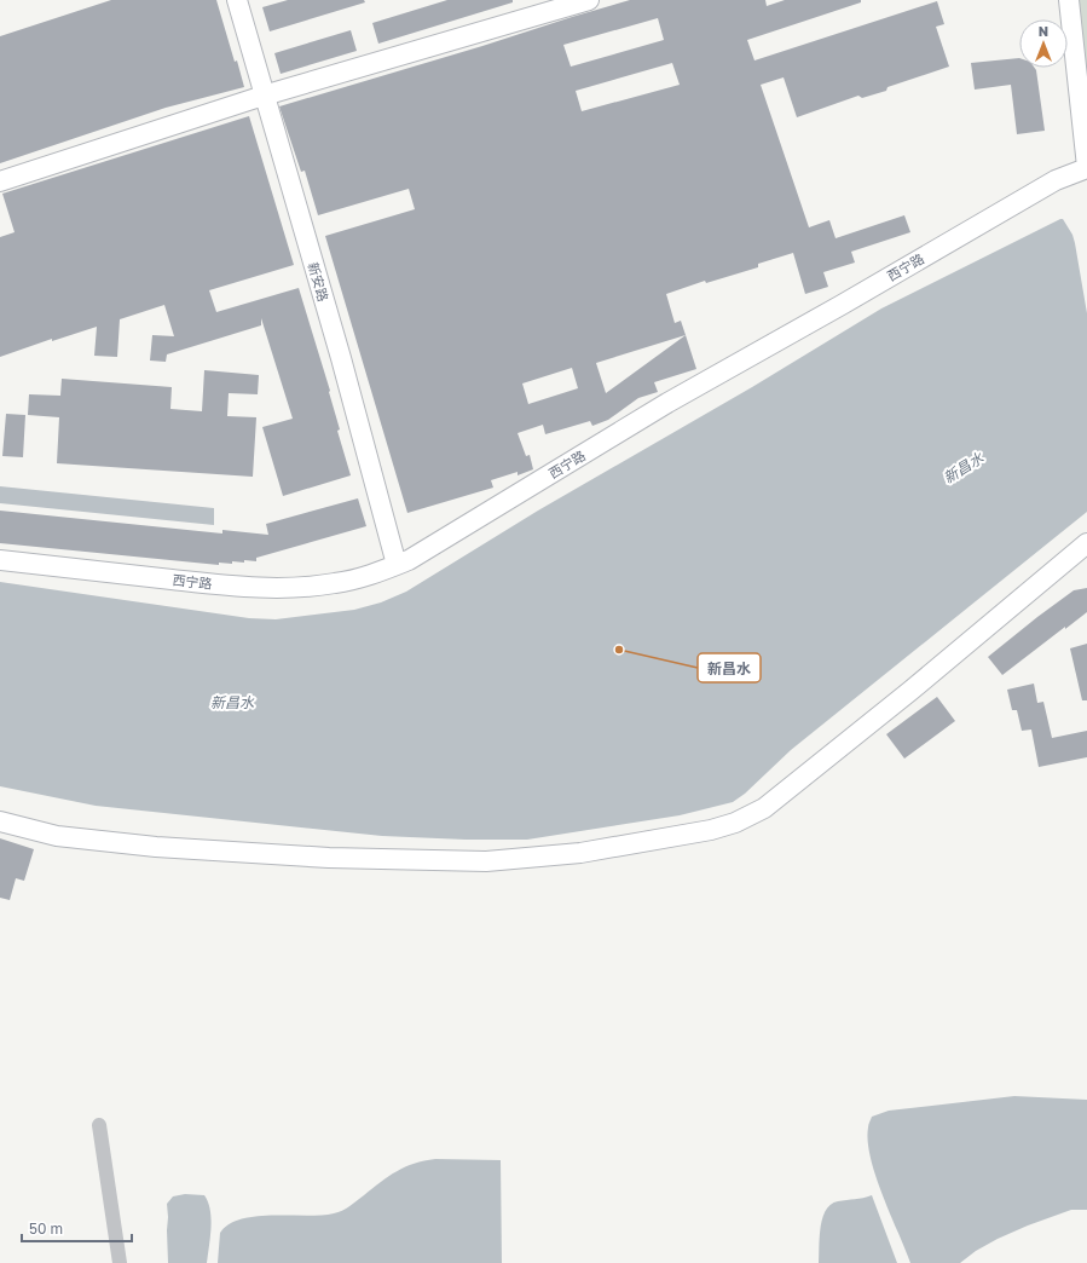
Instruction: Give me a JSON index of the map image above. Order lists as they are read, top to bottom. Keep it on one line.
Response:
{"streets":{"street":["西宁路","新安路"]},"crossings":[["西宁路","新安路"]],"water":["新昌水"],"places":["新昌水"],"scale_bar":"50 m","north":"top"}
